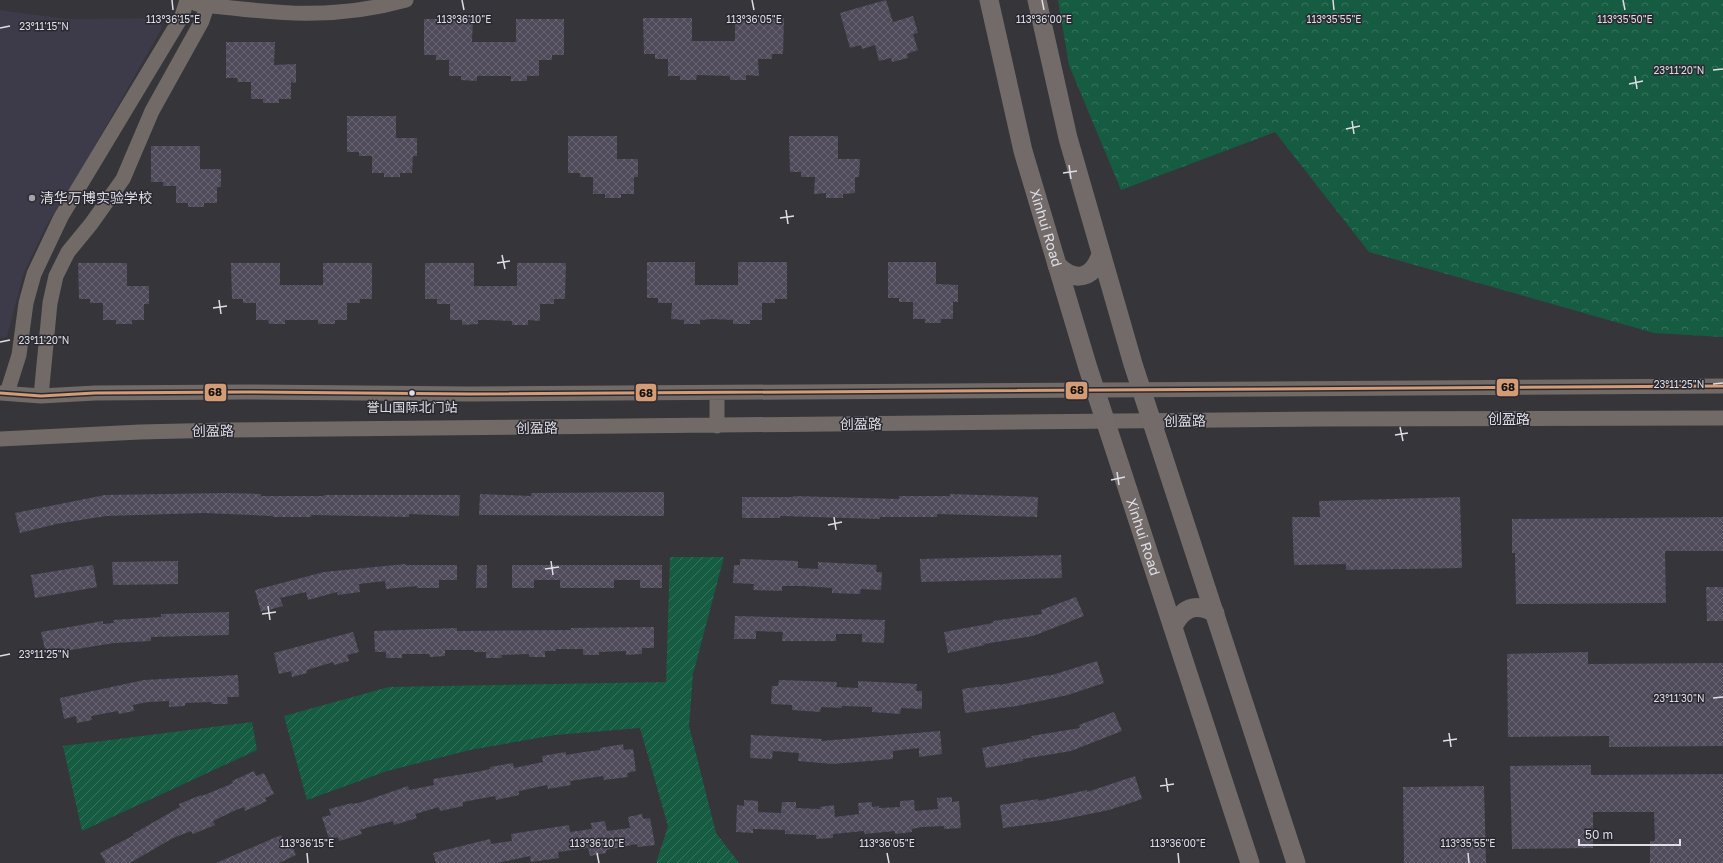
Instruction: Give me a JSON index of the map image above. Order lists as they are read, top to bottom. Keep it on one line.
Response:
{"streets":{"main road":["Xinhui Road"],"street":["创盈路"]},"crossings":[["Xinhui Road","创盈路"]],"places":["清华万博实验学校","誉山国际北门站"],"lines":["transit line 68"],"scale_bar":"50 m","coordinates":["113°36'15\"E","113°36'10\"E","113°36'00\"E","113°36'05\"E","113°35'55\"E","113°35'50\"E","23°11'15\"N","23°11'20\"N","23°11'25\"N","23°11'30\"N"]}
